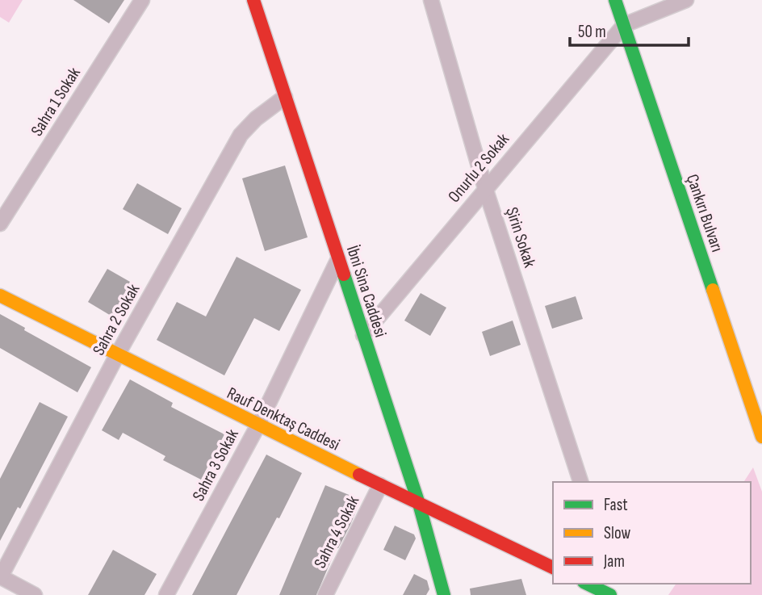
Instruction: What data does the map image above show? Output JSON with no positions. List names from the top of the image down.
{
  "streets": {
    "street": [
      "Sahra 1 Sokak",
      "Onurlu 2 Sokak",
      "Çankırı Bulvarı",
      "Şirin Sokak",
      "İbni Sina Caddesi",
      "Sahra 2 Sokak",
      "Rauf Denktaş Caddesi",
      "Sahra 3 Sokak",
      "Sahra 4 Sokak"
    ]
  },
  "crossings": [
    ["Onurlu 2 Sokak", "Çankırı Bulvarı"],
    ["Onurlu 2 Sokak", "Şirin Sokak"],
    ["Onurlu 2 Sokak", "İbni Sina Caddesi"],
    ["İbni Sina Caddesi", "Sahra 2 Sokak"],
    ["İbni Sina Caddesi", "Rauf Denktaş Caddesi"],
    ["İbni Sina Caddesi", "Sahra 3 Sokak"],
    ["Sahra 2 Sokak", "Rauf Denktaş Caddesi"],
    ["Rauf Denktaş Caddesi", "Sahra 3 Sokak"],
    ["Rauf Denktaş Caddesi", "Sahra 4 Sokak"]
  ],
  "legend": ["Fast", "Slow", "Jam"],
  "scale_bar": "50 m"
}
